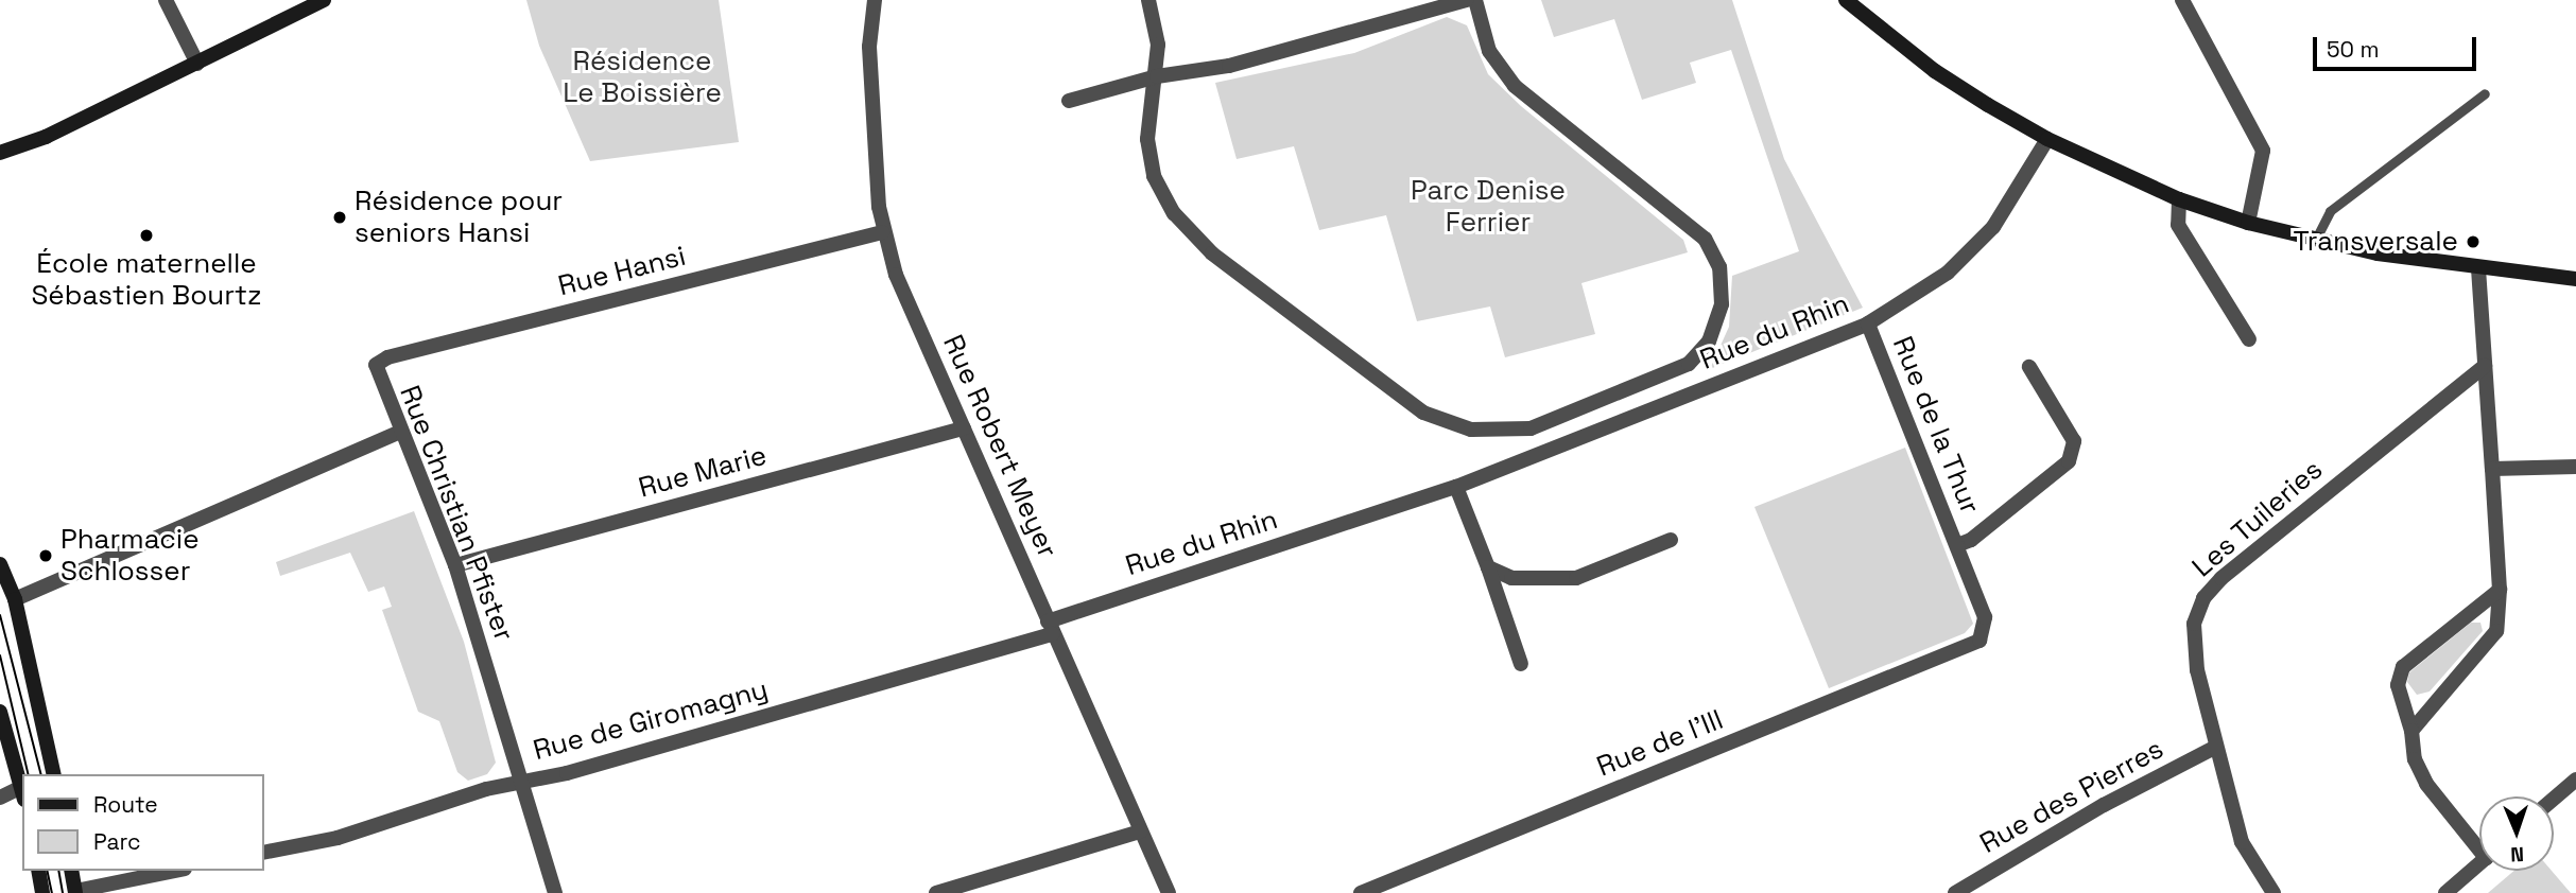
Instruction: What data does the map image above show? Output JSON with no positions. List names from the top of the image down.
{
  "streets": {
    "street": [
      "Rue Hansi",
      "Rue du Rhin",
      "Rue de la Thur",
      "Rue Robert Meyer",
      "Rue Marie",
      "Rue Christian Pfister",
      "Les Tuileries",
      "Rue de Giromagny",
      "Rue de l'Ill",
      "Rue des Pierres"
    ]
  },
  "crossings": [
    ["Rue Hansi", "Rue Robert Meyer"],
    ["Rue Hansi", "Rue Christian Pfister"],
    ["Rue du Rhin", "Rue de la Thur"],
    ["Rue du Rhin", "Rue Robert Meyer"],
    ["Rue du Rhin", "Rue de Giromagny"],
    ["Rue de la Thur", "Rue de l'Ill"],
    ["Rue Robert Meyer", "Rue Marie"],
    ["Rue Robert Meyer", "Rue de Giromagny"],
    ["Rue Marie", "Rue Christian Pfister"],
    ["Rue Christian Pfister", "Rue de Giromagny"],
    ["Les Tuileries", "Rue des Pierres"]
  ],
  "parks": ["Résidence Le Boissière", "Parc Denise Ferrier"],
  "places": [
    "Résidence pour seniors Hansi",
    "École maternelle Sébastien Bourtz",
    "Transversale",
    "Pharmacie Schlosser"
  ],
  "legend": ["Route", "Parc"],
  "scale_bar": "50 m",
  "north": "bottom"
}
